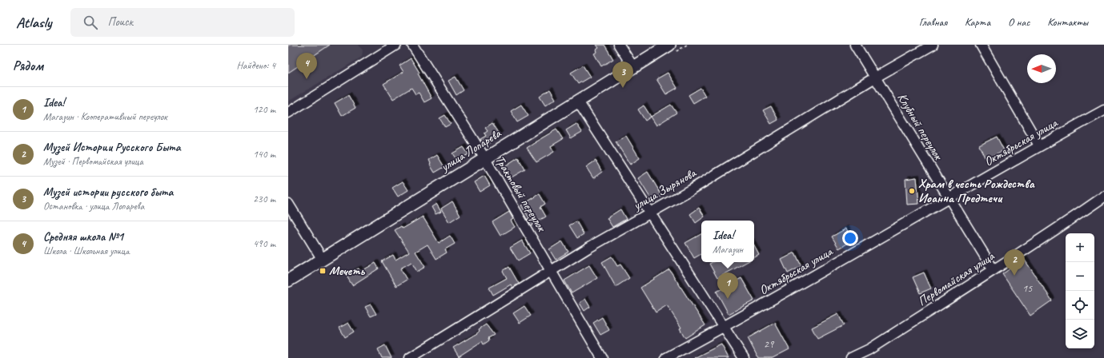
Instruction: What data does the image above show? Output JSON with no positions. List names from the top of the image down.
{
  "streets": {
    "main road": ["улица Лопарева"],
    "street": [
      "Клубный переулок",
      "Октябрьская улица",
      "улица Зырянова",
      "Трактовый переулок",
      "Первомайская улица"
    ]
  },
  "crossings": [
    ["Клубный переулок", "Октябрьская улица"],
    ["Клубный переулок", "улица Зырянова"],
    ["Клубный переулок", "Первомайская улица"],
    ["улица Лопарева", "Трактовый переулок"],
    ["улица Зырянова", "Трактовый переулок"]
  ],
  "places": {
    "other": ["Храм в честь Рождества Иоанна Предтечи"],
    "transit": ["Мечеть"]
  },
  "house_numbers": ["15", "29"],
  "north": "left",
  "page": {
    "header": "Atlasly",
    "search": "Поиск",
    "nav": [
      "Главная",
      "Карта",
      "О нас",
      "Контакты"
    ],
    "heading": ["Рядом", "Найдено: 4"],
    "pins": [
      "4",
      "3",
      "2",
      "1"
    ],
    "list": [
      {
        "mark": "1",
        "name": "Idea!",
        "note": "Магазин · Кооперативный переулок",
        "value": "120 m"
      },
      {
        "mark": "2",
        "name": "Музей Истории Русского Быта",
        "note": "Музей · Первомайская улица",
        "value": "140 m"
      },
      {
        "mark": "3",
        "name": "Музей истории русского быта",
        "note": "Остановка · улица Лопарева",
        "value": "230 m"
      },
      {
        "mark": "4",
        "name": "Средняя школа №1",
        "note": "Школа · Школьная улица",
        "value": "490 m"
      }
    ],
    "popup": ["Idea!", "Магазин"],
    "map_buttons": ["+", "−"]
  }
}
